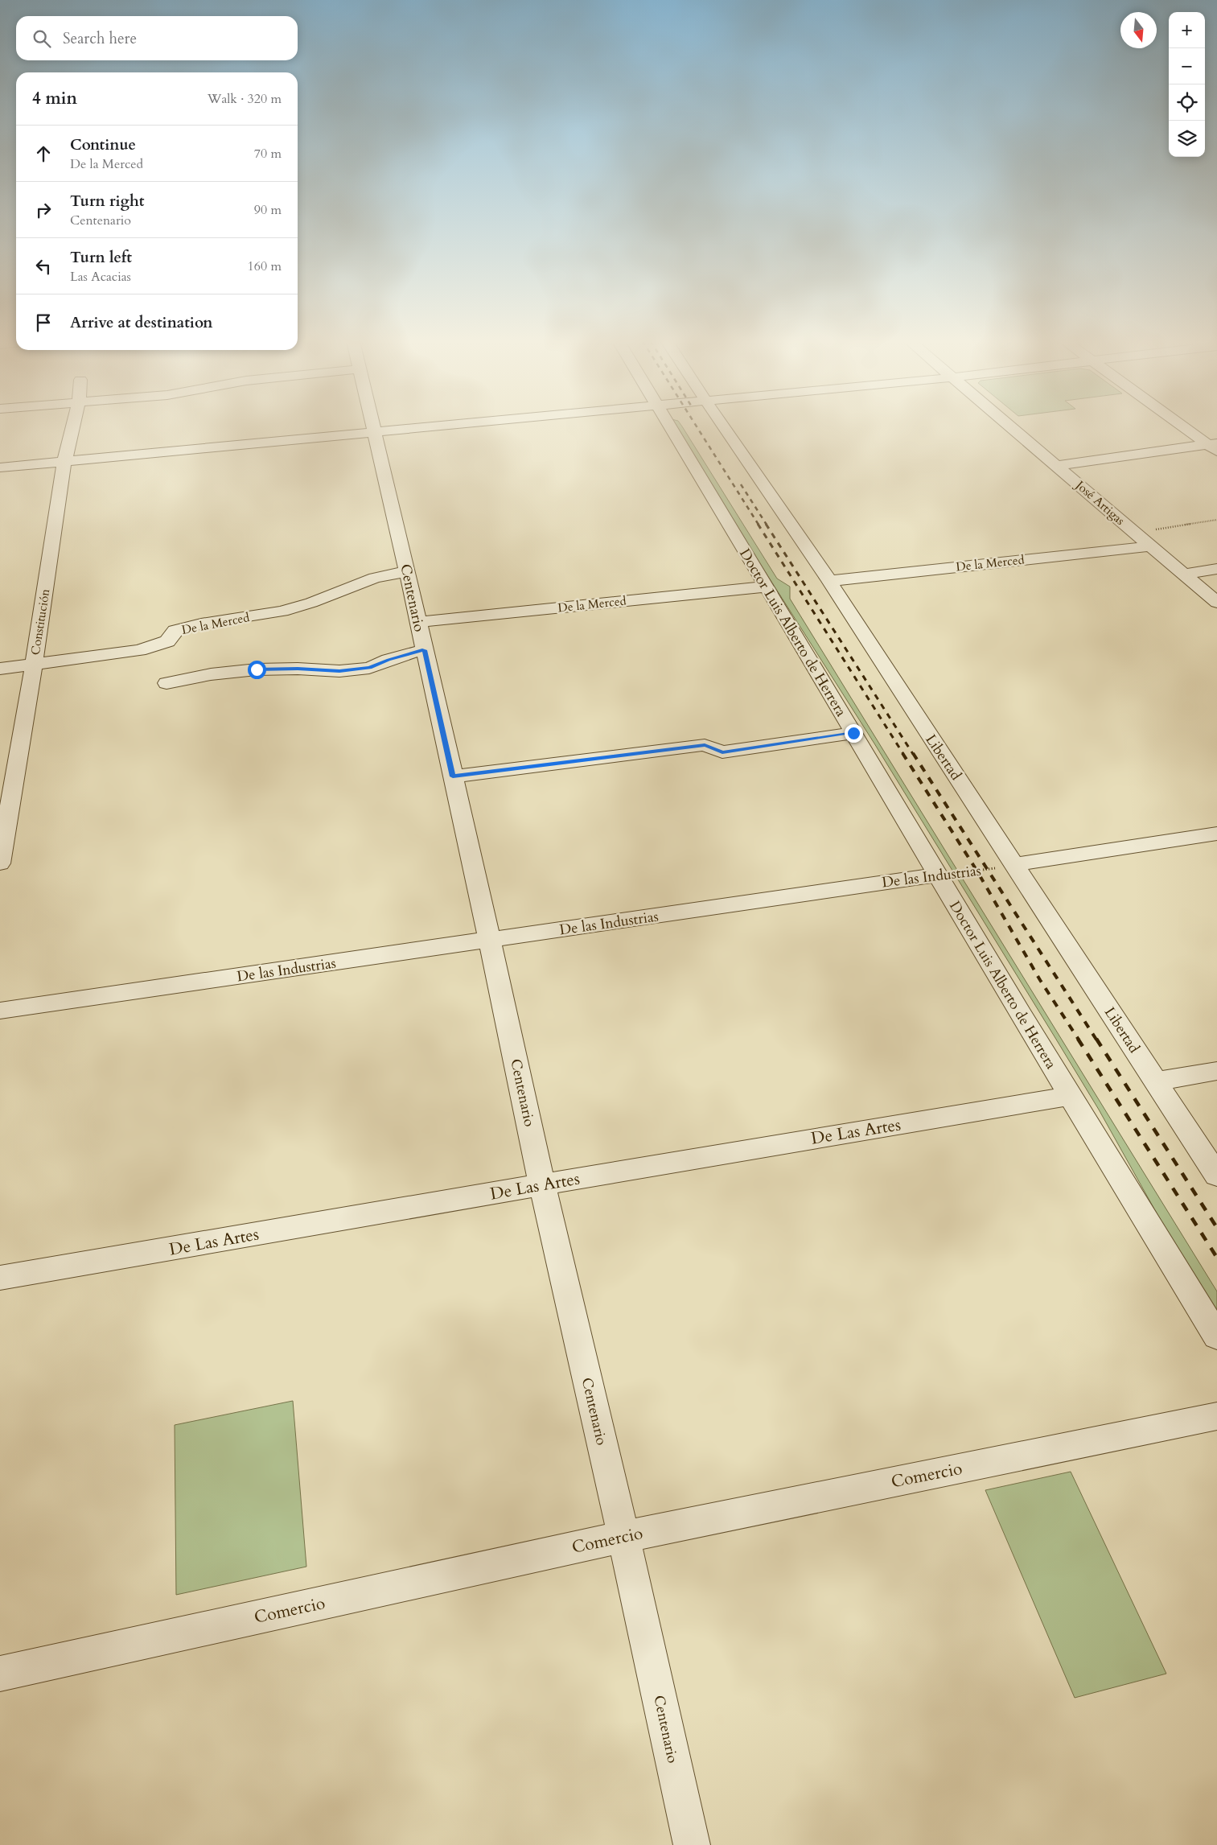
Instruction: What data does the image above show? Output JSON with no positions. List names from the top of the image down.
{
  "streets": {
    "street": [
      "José Artigas",
      "De la Merced",
      "Centenario",
      "Constitución",
      "Doctor Luis Alberto de Herrera",
      "Libertad",
      "De las Industrias",
      "De Las Artes",
      "Comercio"
    ]
  },
  "crossings": [
    ["José Artigas", "De la Merced"],
    ["De la Merced", "Centenario"],
    ["De la Merced", "Constitución"],
    ["De la Merced", "Doctor Luis Alberto de Herrera"],
    ["De la Merced", "Libertad"],
    ["Centenario", "De las Industrias"],
    ["Centenario", "De Las Artes"],
    ["Centenario", "Comercio"],
    ["Doctor Luis Alberto de Herrera", "De las Industrias"],
    ["Doctor Luis Alberto de Herrera", "De Las Artes"],
    ["Libertad", "De las Industrias"]
  ],
  "north": "bottom",
  "page": {
    "map_buttons": ["+", "−"],
    "search": "Search here",
    "heading": ["4 min", "Walk · 320 m"],
    "list": [
      ["Continue", "De la Merced", "70 m"],
      ["Turn right", "Centenario", "90 m"],
      ["Turn left", "Las Acacias", "160 m"],
      "Arrive at destination"
    ]
  }
}
